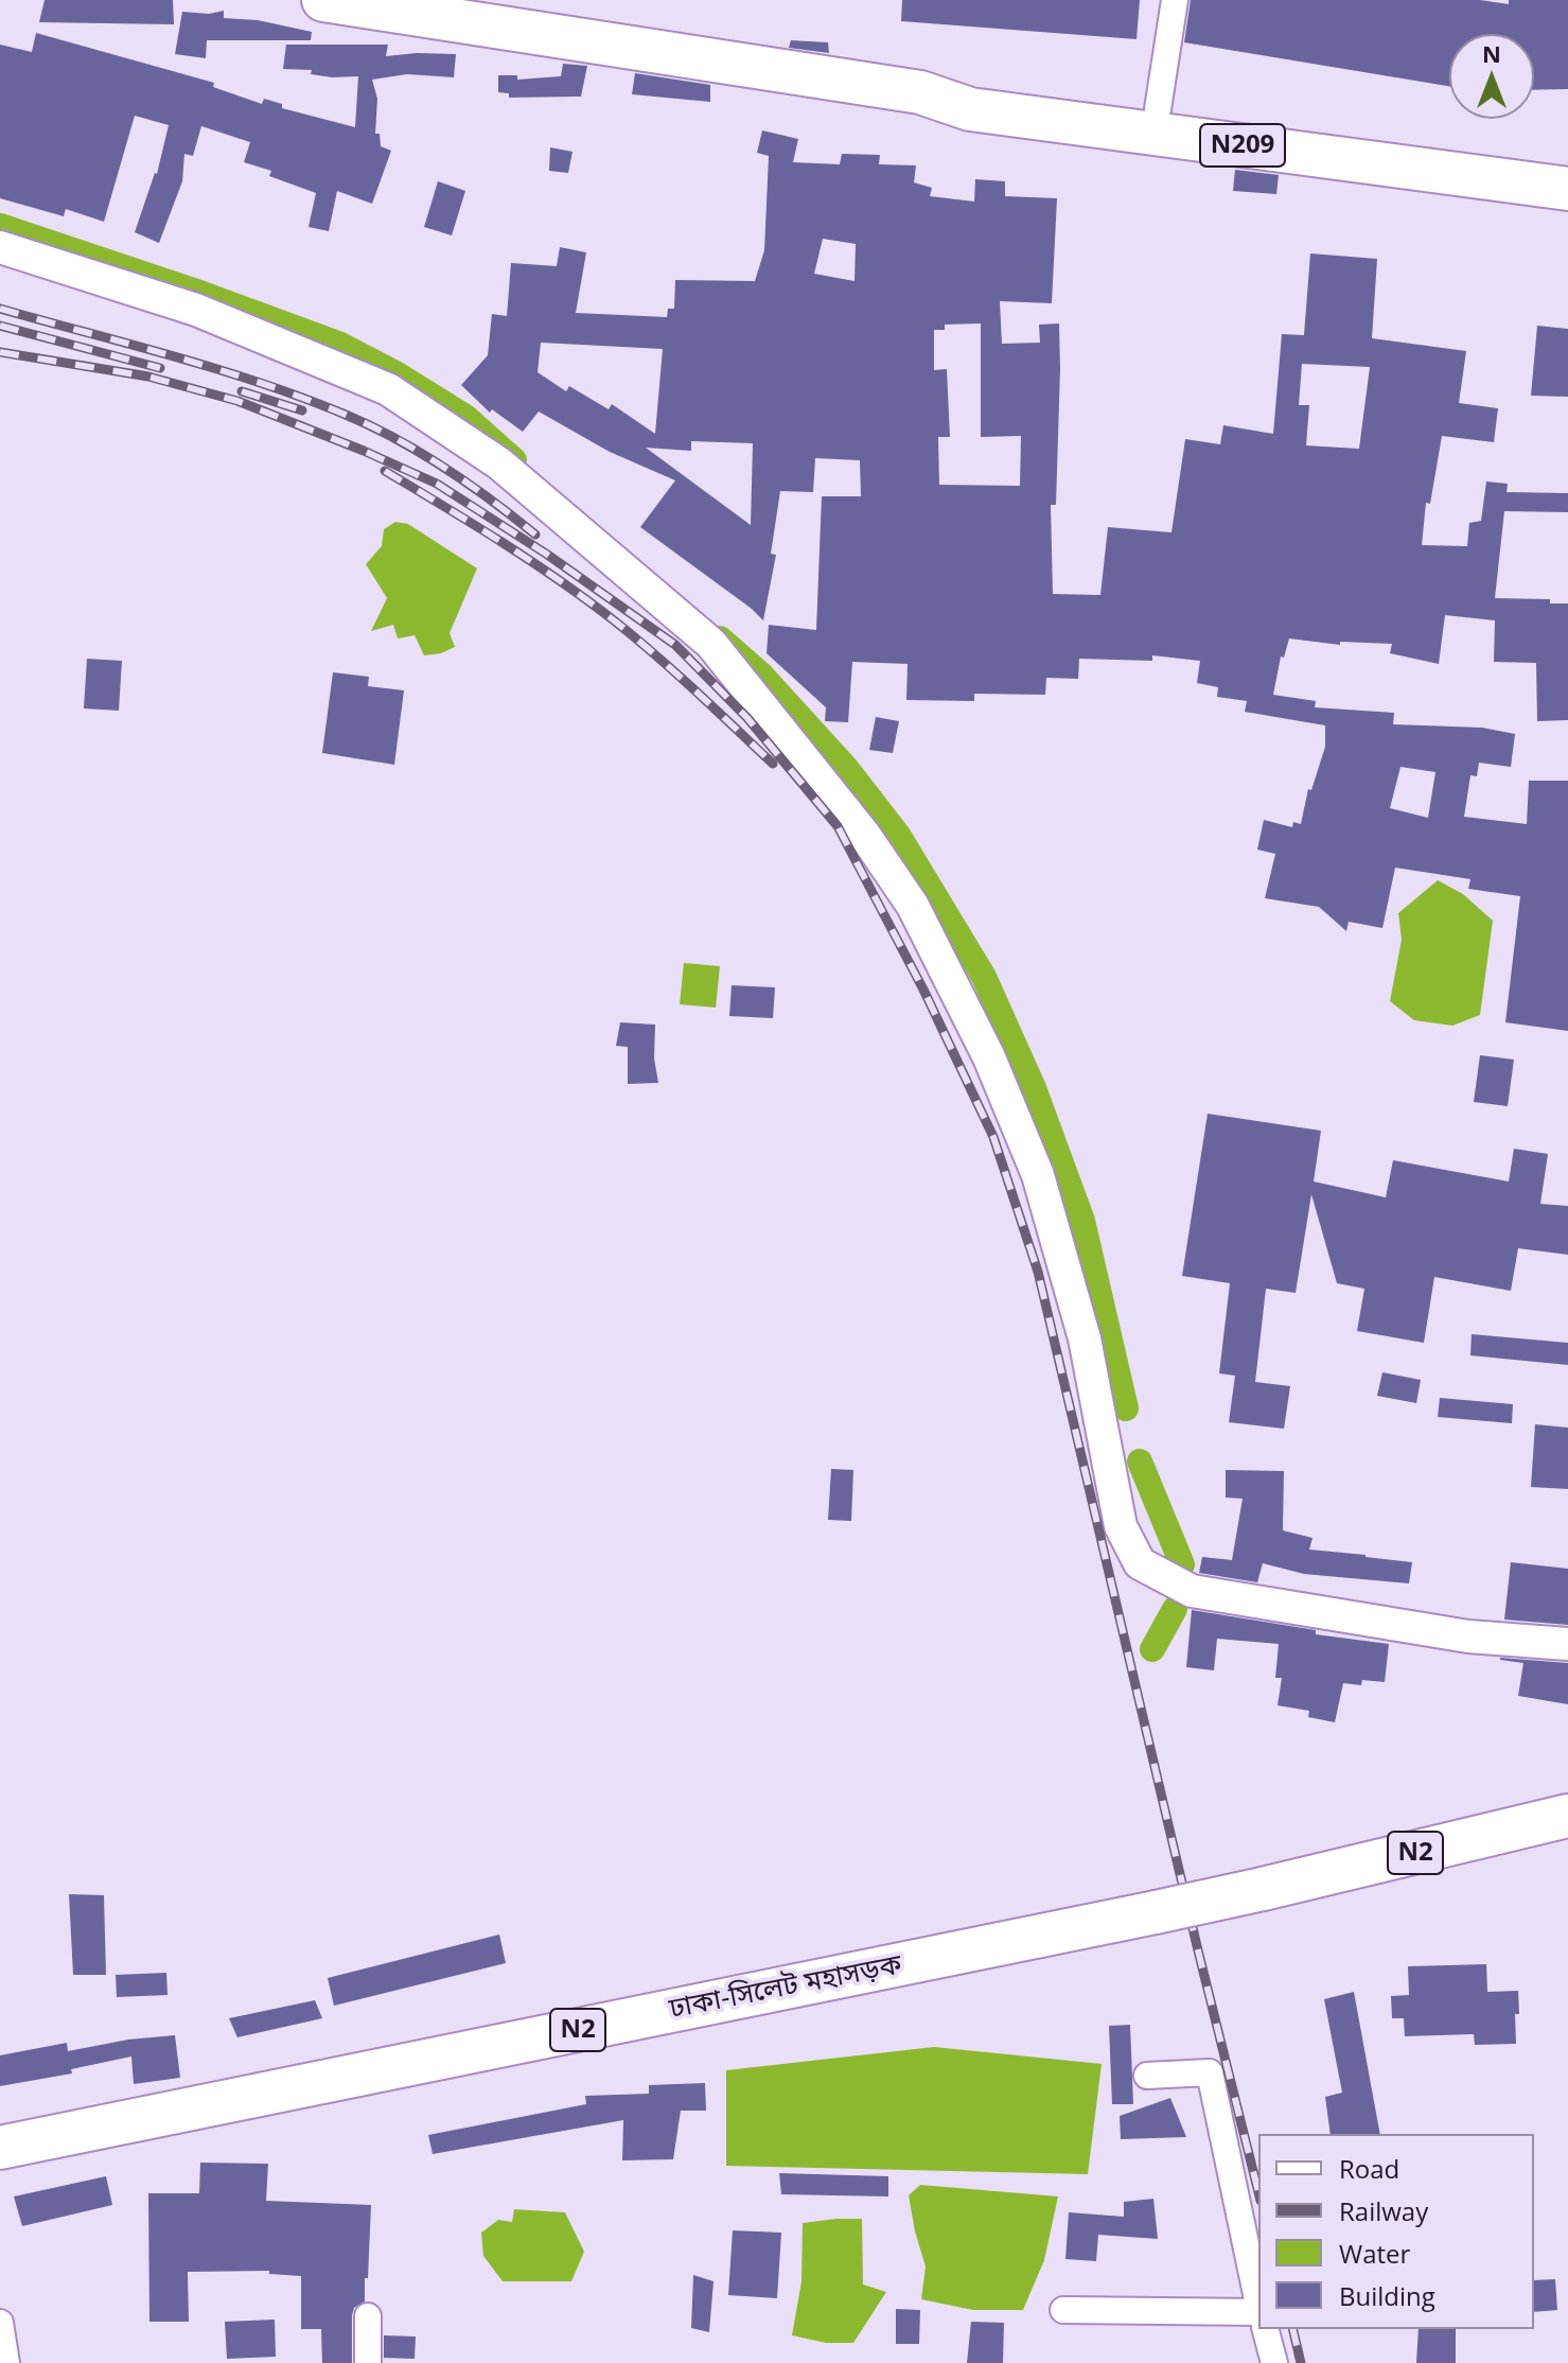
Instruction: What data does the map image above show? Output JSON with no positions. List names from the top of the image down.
{
  "streets": {
    "highway": ["N209", "N2", "ঢাকা-সিলেট মহাসড়ক"]
  },
  "legend": [
    "Road",
    "Railway",
    "Water",
    "Building"
  ],
  "north": "top"
}
